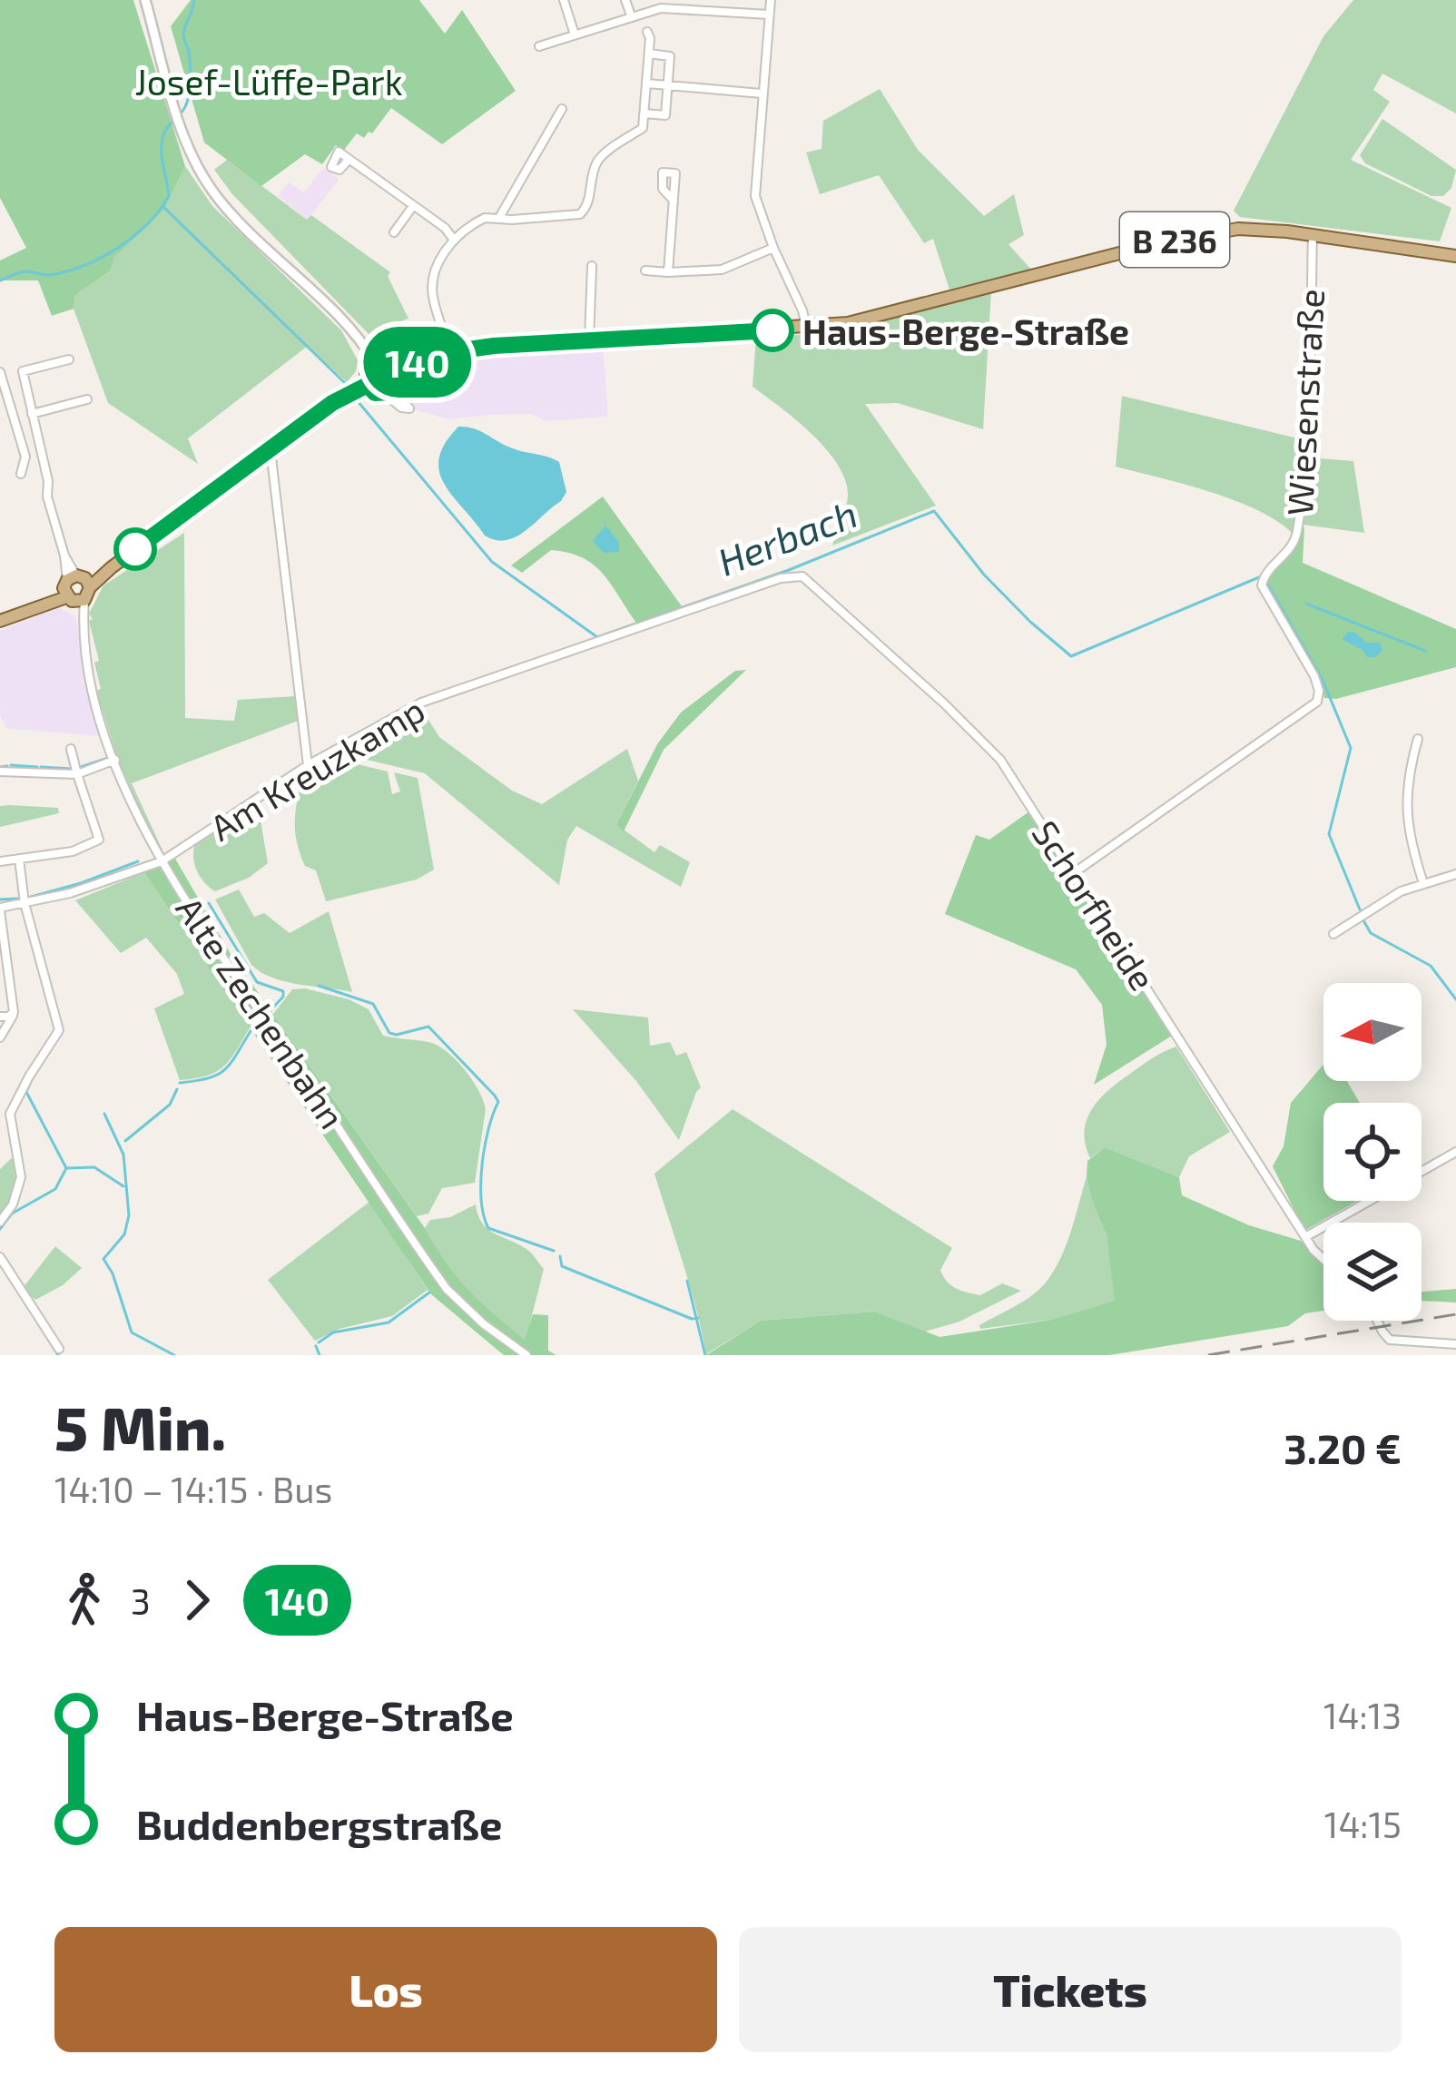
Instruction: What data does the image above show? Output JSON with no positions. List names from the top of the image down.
{
  "streets": {
    "main road": ["B 236"],
    "street": [
      "Wiesenstraße",
      "Am Kreuzkamp",
      "Schorfheide",
      "Alte Zechenbahn"
    ]
  },
  "crossings": [
    ["B 236", "Wiesenstraße"],
    ["Wiesenstraße", "Schorfheide"],
    ["Am Kreuzkamp", "Schorfheide"],
    ["Am Kreuzkamp", "Alte Zechenbahn"]
  ],
  "water": ["Herbach"],
  "parks": ["Josef-Lüffe-Park"],
  "places": ["Haus-Berge-Straße"],
  "lines": ["bus line 140"],
  "north": "left",
  "page": {
    "on_map": "140",
    "heading": ["5 Min.", "14:10 – 14:15 · Bus", "3.20 €"],
    "legs": ["3", "140"],
    "list": [
      {
        "name": "Haus-Berge-Straße",
        "value": "14:13"
      },
      {
        "name": "Buddenbergstraße",
        "value": "14:15"
      }
    ],
    "buttons": ["Los", "Tickets"]
  }
}
